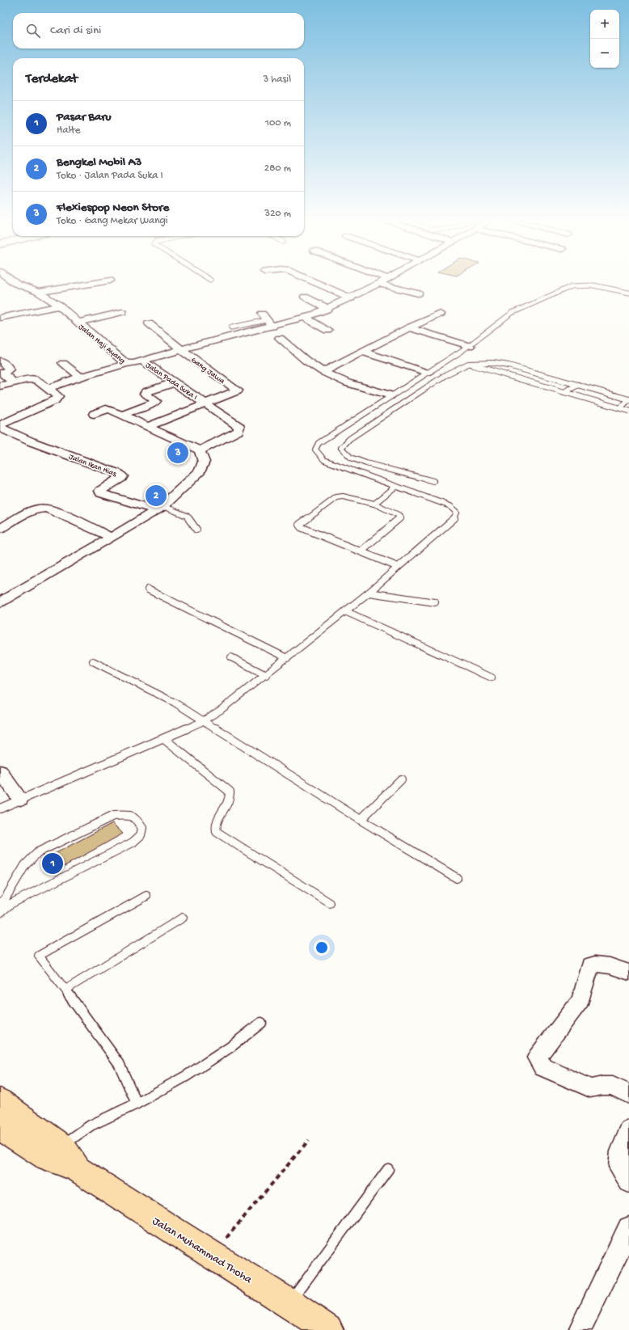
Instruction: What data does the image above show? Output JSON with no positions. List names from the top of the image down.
{
  "streets": {
    "main road": ["Jalan Muhammad Thoha"],
    "street": [
      "Jalan Haji Ayang",
      "Gang Jawa",
      "Jalan Pada Suka I",
      "Jalan Ikan Hias"
    ]
  },
  "crossings": [
    ["Jalan Haji Ayang", "Jalan Pada Suka I"],
    ["Gang Jawa", "Jalan Pada Suka I"]
  ],
  "page": {
    "map_buttons": ["+", "−"],
    "search": "Cari di sini",
    "heading": ["Terdekat", "3 hasil"],
    "list": [
      {
        "mark": "1",
        "name": "Pasar Baru",
        "note": "Halte",
        "value": "100 m"
      },
      {
        "mark": "2",
        "name": "Bengkel Mobil A3",
        "note": "Toko · Jalan Pada Suka I",
        "value": "280 m"
      },
      {
        "mark": "3",
        "name": "Flexiespop Neon Store",
        "note": "Toko · Gang Mekar Wangi",
        "value": "320 m"
      }
    ],
    "pins": ["3", "2", "1"]
  }
}
